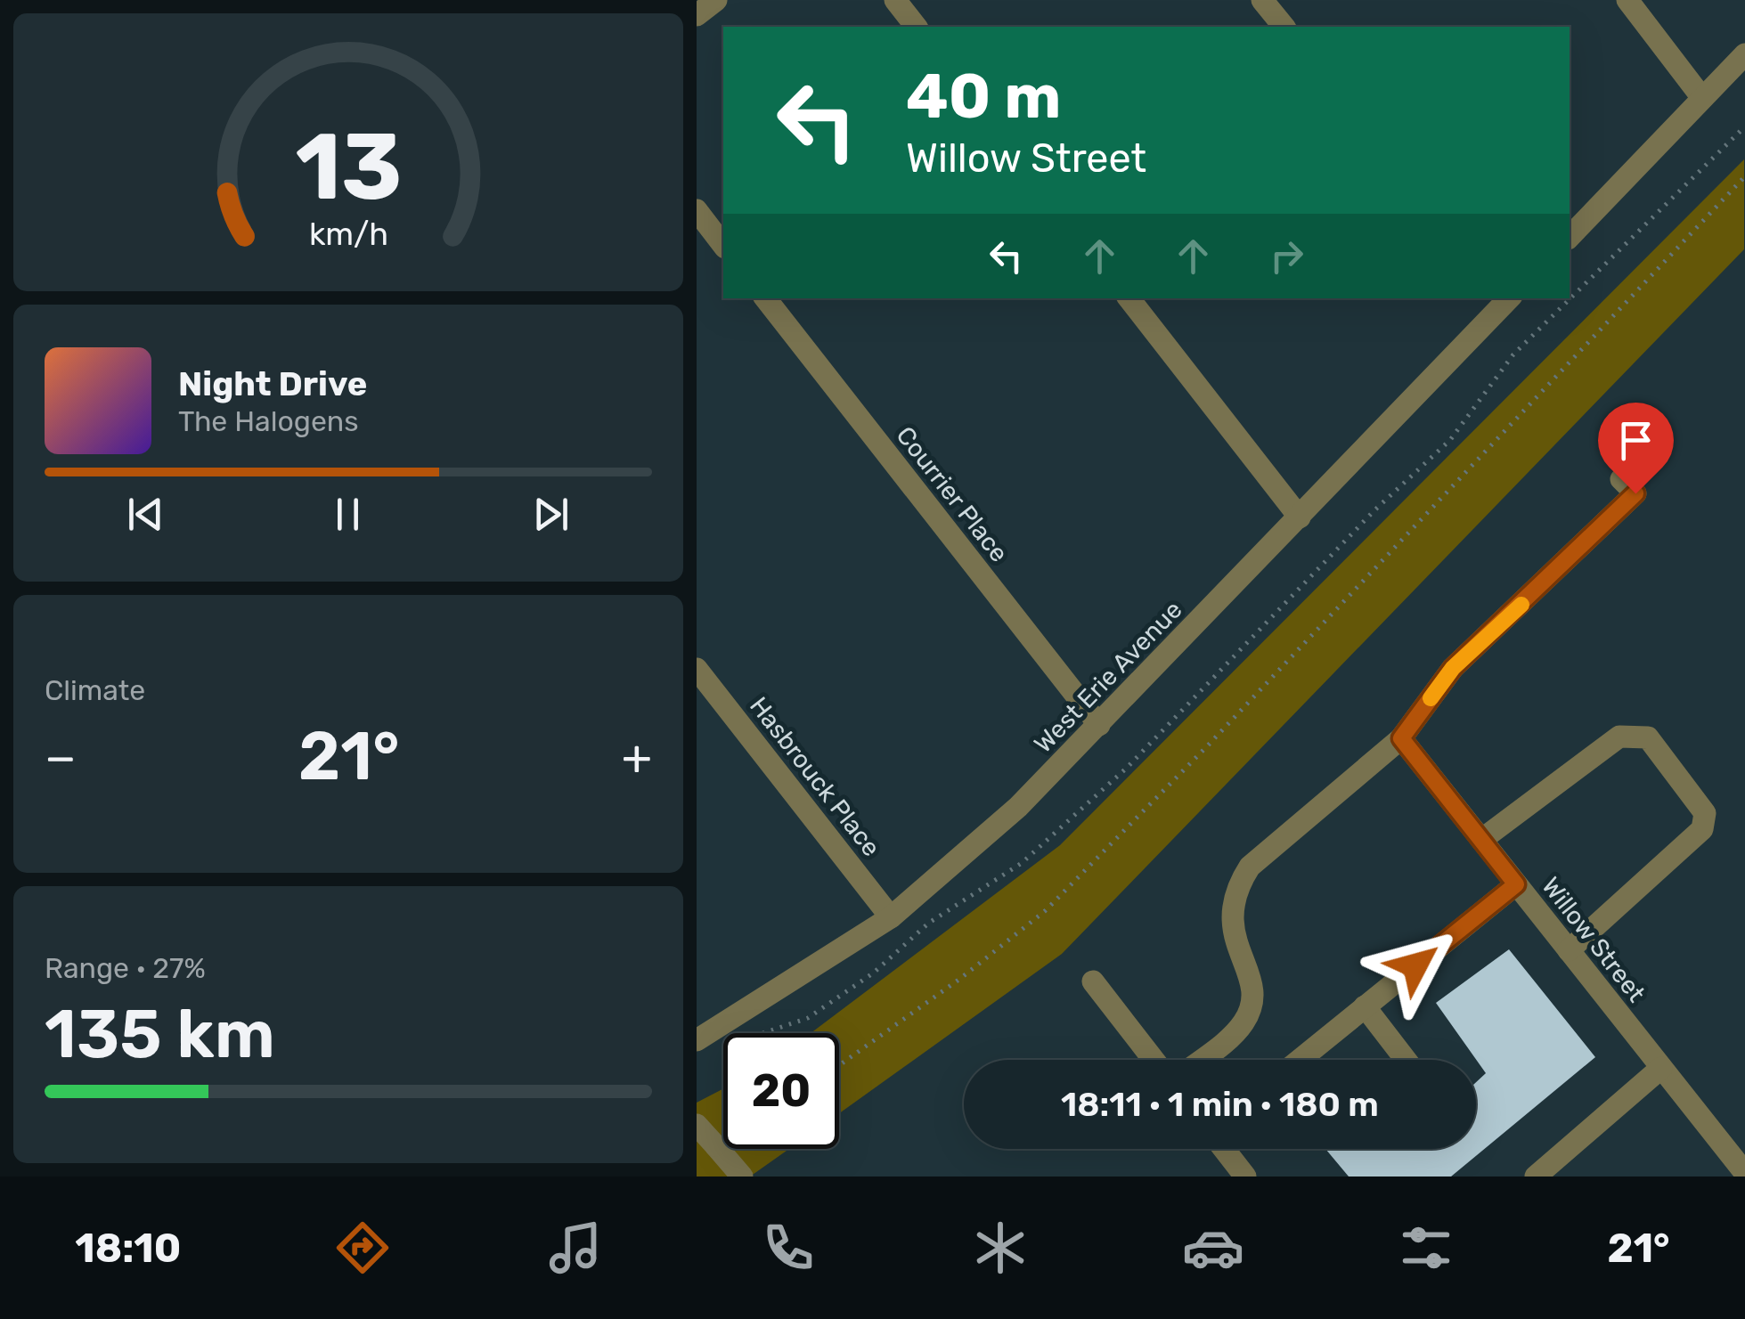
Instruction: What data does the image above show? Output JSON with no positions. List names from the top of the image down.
{
  "streets": {
    "street": [
      "Courrier Place",
      "West Erie Avenue",
      "Hasbrouck Place",
      "Willow Street"
    ]
  },
  "crossings": [
    ["Courrier Place", "West Erie Avenue"],
    ["West Erie Avenue", "Hasbrouck Place"]
  ],
  "page": {
    "turn": ["40 m", "Willow Street"],
    "song": ["Night Drive", "The Halogens"],
    "tile": [
      "Climate",
      ["Range · 27%", "135 km"]
    ],
    "heat": ["−", "21°", "+"],
    "limit": "20",
    "trip": "18:11 · 1 min · 180 m",
    "tabs": ["18:10", "21°"],
    "gauge": ["13", "km/h"]
  }
}
